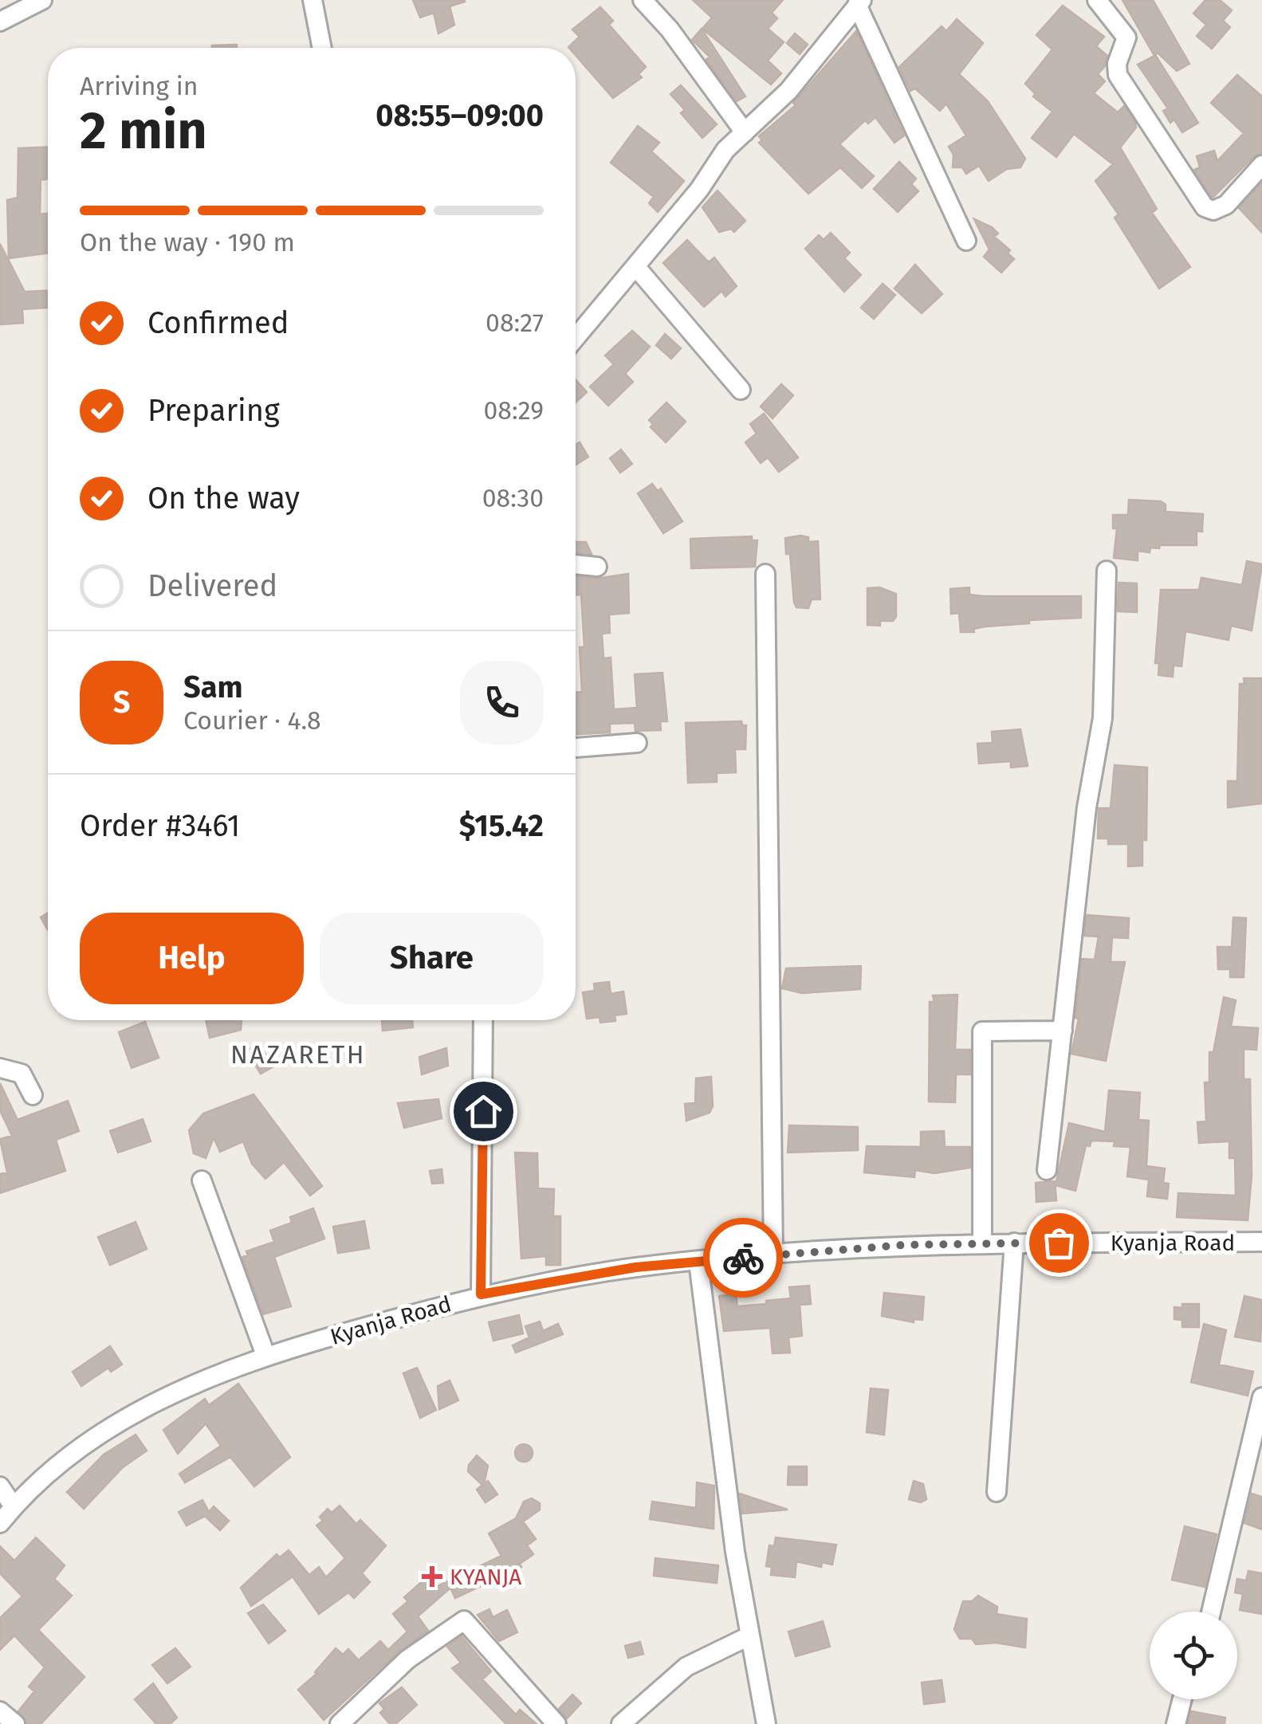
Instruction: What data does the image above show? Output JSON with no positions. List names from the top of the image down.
{
  "streets": {
    "street": ["Kyanja Road"]
  },
  "districts": ["NAZARETH"],
  "places": {
    "health": ["KYANJA"]
  },
  "page": {
    "heading": ["2 min", "Arriving in", "08:55–09:00"],
    "panel": [
      "Sam",
      "Courier · 4.8",
      "Order #3461",
      "$15.42"
    ],
    "bar": "On the way · 190 m",
    "list": [
      ["Confirmed", "08:27"],
      ["Preparing", "08:29"],
      ["On the way", "08:30"],
      "Delivered"
    ],
    "round": "S",
    "buttons": ["Help", "Share"]
  }
}
